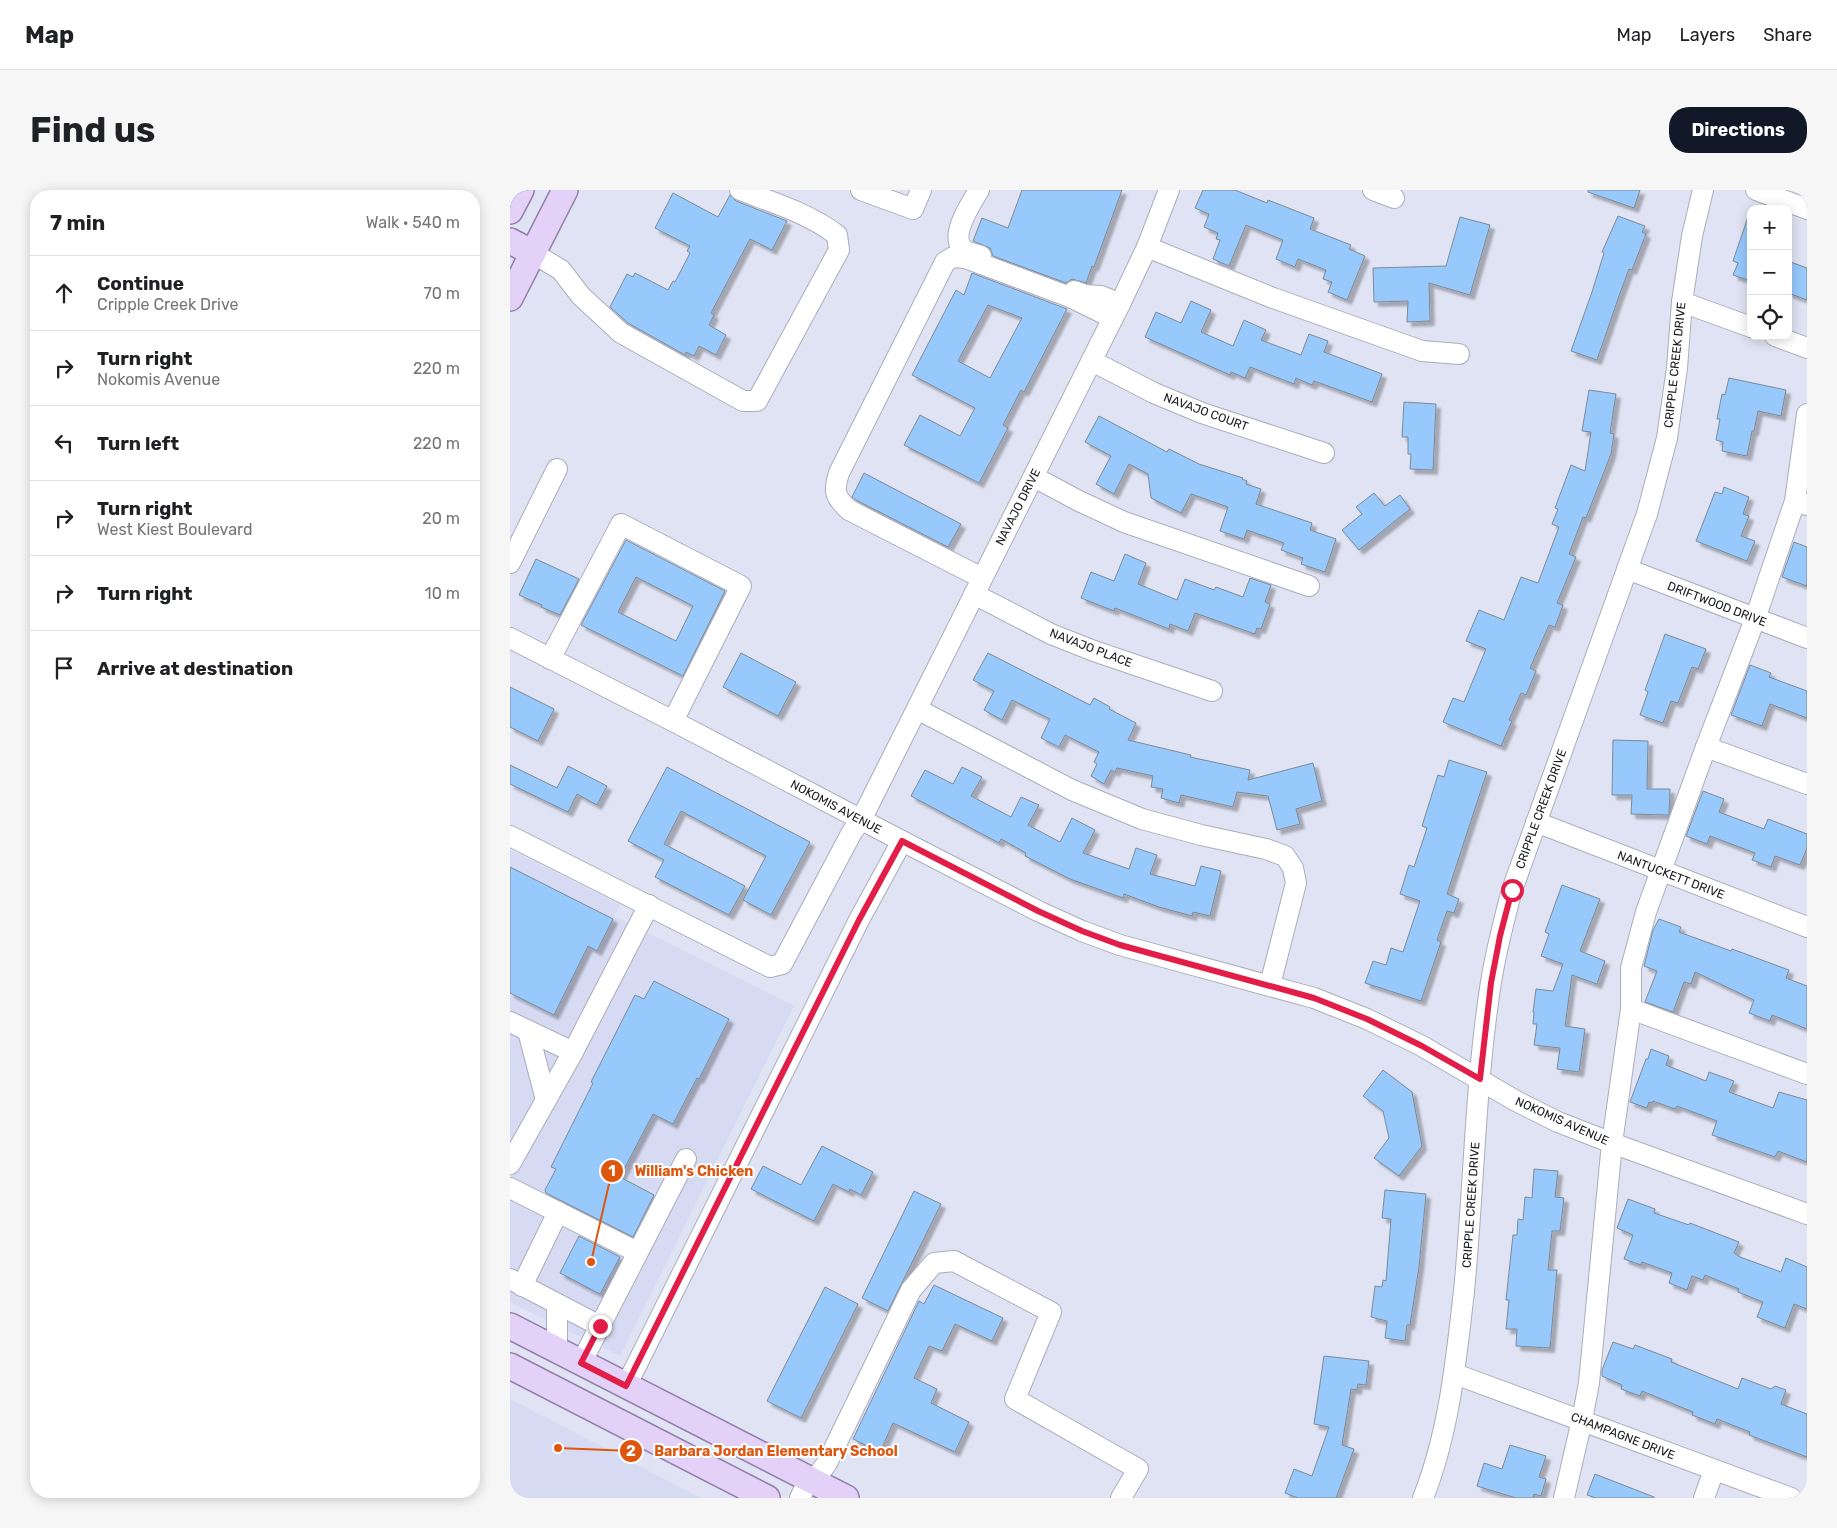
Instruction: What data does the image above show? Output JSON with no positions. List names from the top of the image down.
{
  "streets": {
    "street": [
      "CRIPPLE CREEK DRIVE",
      "NAVAJO COURT",
      "NAVAJO DRIVE",
      "DRIFTWOOD DRIVE",
      "NAVAJO PLACE",
      "NOKOMIS AVENUE",
      "NANTUCKETT DRIVE",
      "CHAMPAGNE DRIVE"
    ]
  },
  "crossings": [
    ["CRIPPLE CREEK DRIVE", "DRIFTWOOD DRIVE"],
    ["CRIPPLE CREEK DRIVE", "NOKOMIS AVENUE"],
    ["CRIPPLE CREEK DRIVE", "NANTUCKETT DRIVE"],
    ["CRIPPLE CREEK DRIVE", "CHAMPAGNE DRIVE"],
    ["NAVAJO COURT", "NAVAJO DRIVE"],
    ["NAVAJO DRIVE", "NAVAJO PLACE"],
    ["NAVAJO DRIVE", "NOKOMIS AVENUE"]
  ],
  "places": ["William's Chicken", "Barbara Jordan Elementary School"],
  "page": {
    "header": "Map",
    "nav": ["Map", "Layers", "Share"],
    "buttons": "Directions",
    "title": "Find us",
    "heading": ["7 min", "Walk · 540 m"],
    "map_buttons": ["+", "−"],
    "list": [
      ["Continue", "Cripple Creek Drive", "70 m"],
      ["Turn right", "Nokomis Avenue", "220 m"],
      ["Turn left", "220 m"],
      ["Turn right", "West Kiest Boulevard", "20 m"],
      ["Turn right", "10 m"],
      "Arrive at destination"
    ]
  }
}
